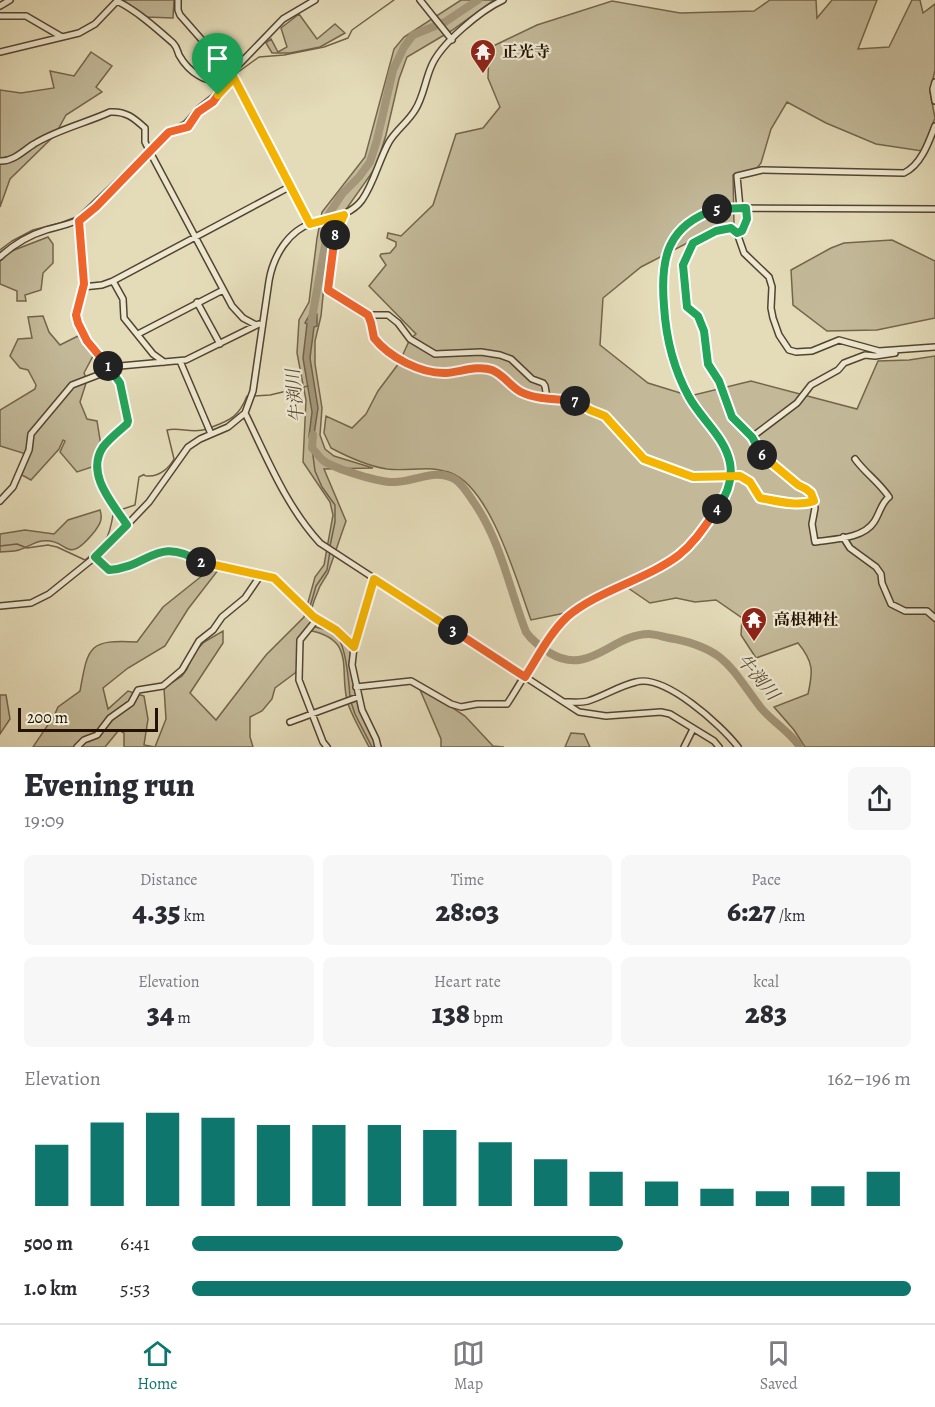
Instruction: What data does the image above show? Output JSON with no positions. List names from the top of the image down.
{
  "water": ["牛渕川"],
  "places": {
    "temple": ["正光寺", "高根神社"]
  },
  "scale_bar": "200 m",
  "page": {
    "pins": [
      "5",
      "8",
      "1",
      "7",
      "6",
      "4",
      "2",
      "3"
    ],
    "scale": "200 m",
    "heading": ["Evening run", "19:09"],
    "stats": [
      ["Distance", "4.35 km"],
      ["Time", "28:03"],
      ["Pace", "6:27 /km"],
      ["Elevation", "34 m"],
      ["Heart rate", "138 bpm"],
      ["kcal", "283"]
    ],
    "chart": ["Elevation", "162–196 m"],
    "list": [
      {
        "name": "500 m",
        "note": "6:41"
      },
      {
        "name": "1.0 km",
        "note": "5:53"
      }
    ],
    "tabs": ["Home", "Map", "Saved"]
  }
}
